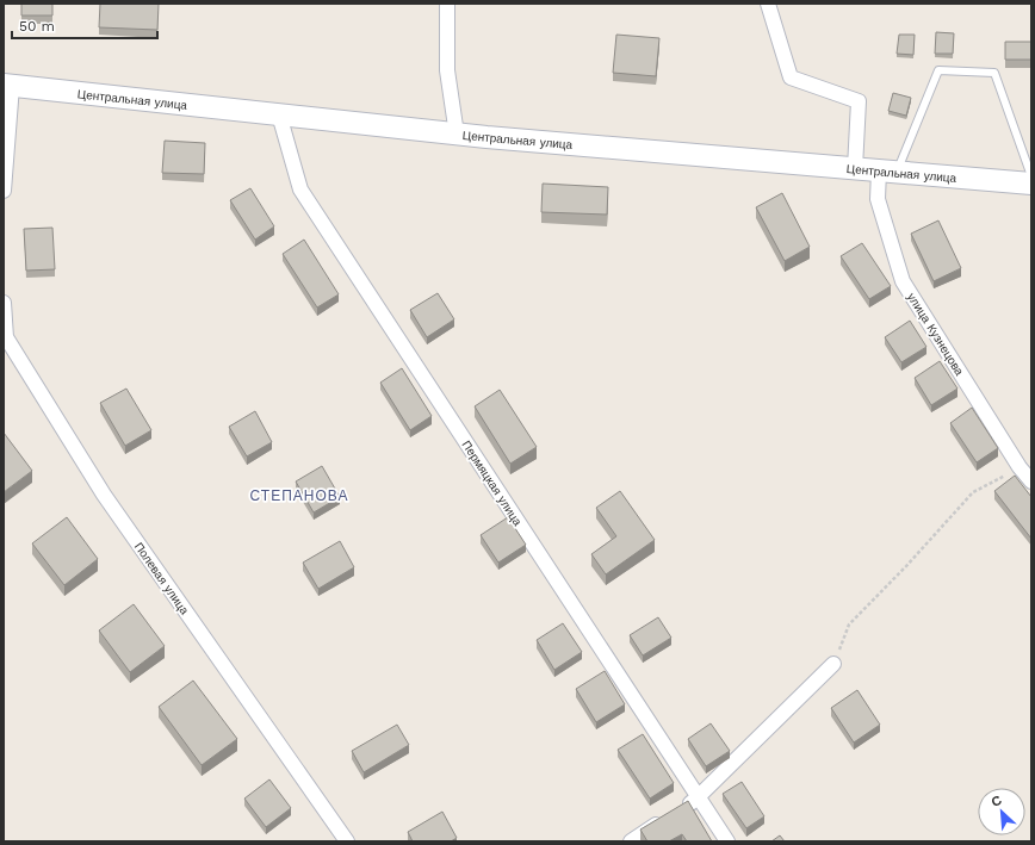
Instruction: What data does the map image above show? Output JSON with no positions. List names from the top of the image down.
{
  "streets": {
    "main road": ["Центральная улица"],
    "street": ["улица Кузнецова", "Пермяцкая улица", "Полевая улица"]
  },
  "crossings": [
    ["Центральная улица", "улица Кузнецова"],
    ["Центральная улица", "Пермяцкая улица"]
  ],
  "districts": ["СТЕПАНОВА"],
  "scale_bar": "50 m",
  "north": "top left"
}
